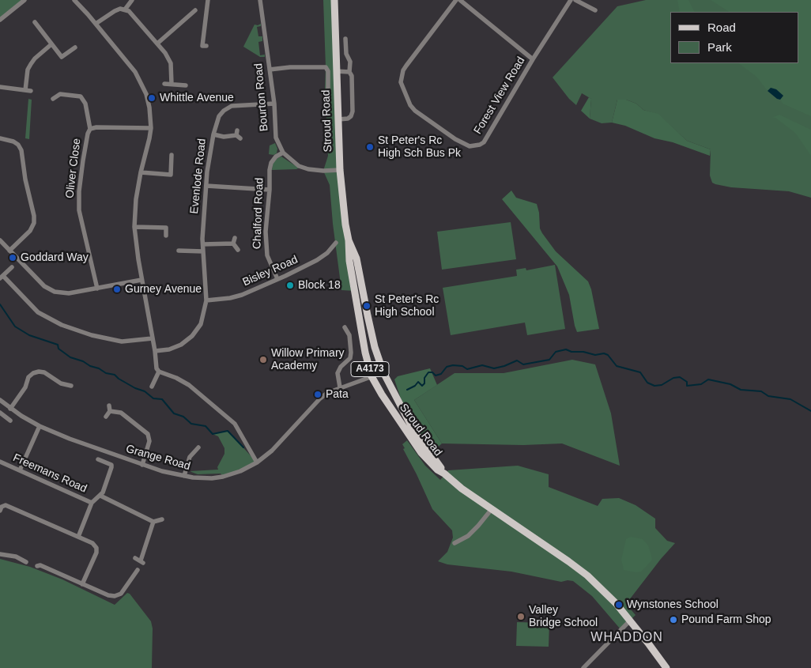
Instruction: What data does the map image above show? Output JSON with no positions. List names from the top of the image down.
{
  "streets": {
    "main road": ["Stroud Road", "A4173"],
    "street": [
      "Forest View Road",
      "Bourton Road",
      "Oliver Close",
      "Evenlode Road",
      "Chalford Road",
      "Bisley Road",
      "Grange Road",
      "Freemans Road"
    ]
  },
  "crossings": [
    ["Bourton Road", "Stroud Road"],
    ["Bourton Road", "Evenlode Road"],
    ["Bourton Road", "Chalford Road"],
    ["Stroud Road", "A4173"],
    ["Stroud Road", "Grange Road"],
    ["Evenlode Road", "Bisley Road"],
    ["Chalford Road", "Bisley Road"]
  ],
  "districts": ["WHADDON"],
  "places": [
    "Whittle Avenue",
    "St Peter's Rc High Sch Bus Pk",
    "Goddard Way",
    "Block 18",
    "Gurney Avenue",
    "St Peter's Rc High School",
    "Willow Primary Academy",
    "Pata",
    "Wynstones School",
    "Valley Bridge School",
    "Pound Farm Shop"
  ],
  "legend": ["Road", "Park"]
}
